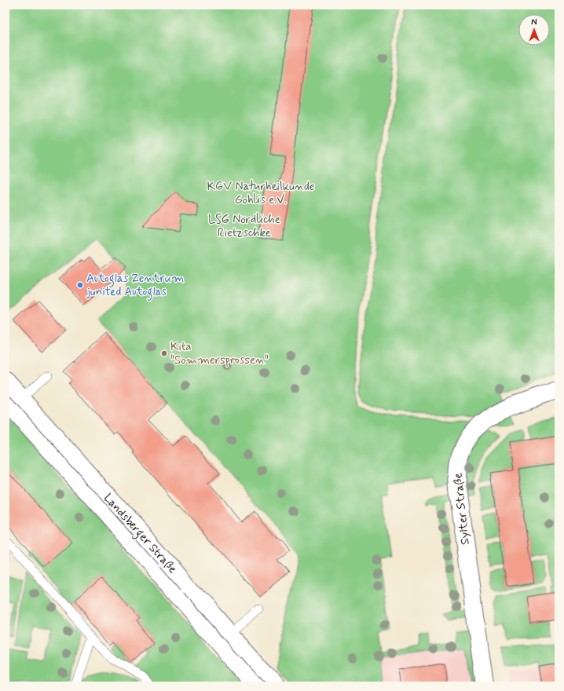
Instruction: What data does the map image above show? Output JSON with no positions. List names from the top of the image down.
{
  "streets": {
    "street": ["Sylter Straße", "Landsberger Straße"]
  },
  "parks": ["KGV Naturheilkunde Gohlis e.V.", "LSG Nördliche Rietzschke"],
  "places": ["Autoglas Zentrum junited Autoglas", "Kita \"Sommersprossen\""],
  "north": "top"
}
